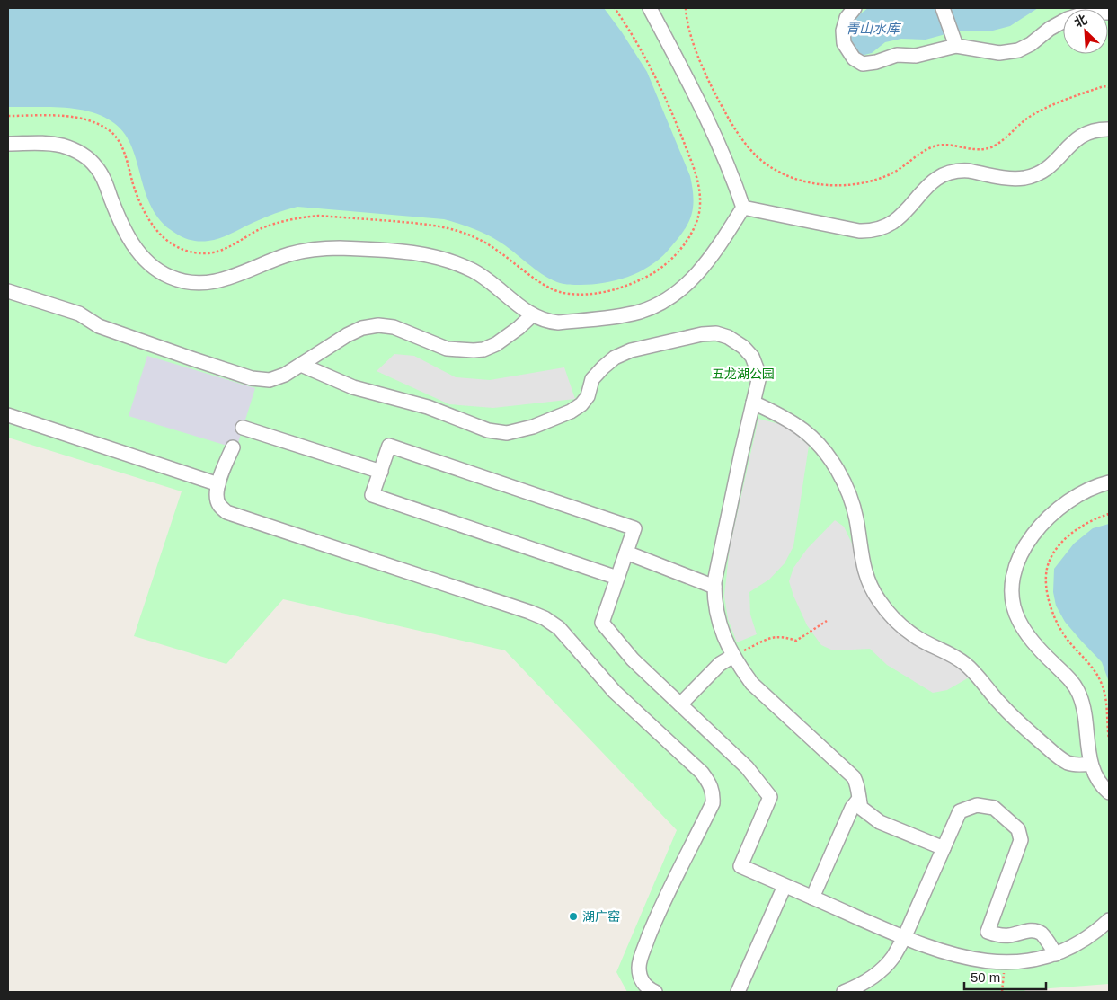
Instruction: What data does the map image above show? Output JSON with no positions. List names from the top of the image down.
{
  "water": ["青山水库"],
  "parks": ["五龙湖公园"],
  "places": ["湖广窑"],
  "scale_bar": "50 m",
  "north": "top left"
}
